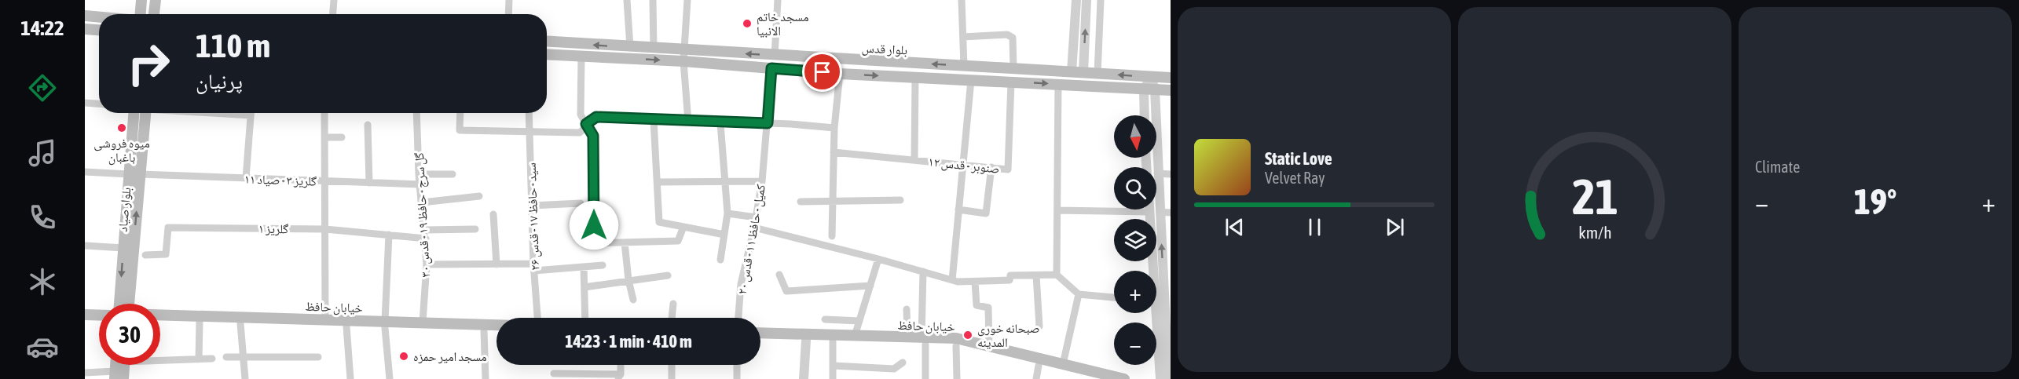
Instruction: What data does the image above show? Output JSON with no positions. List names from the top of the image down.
{
  "streets": {
    "main road": ["بلوار قدس", "بلوار صیاد", "خیابان حافظ"],
    "street": [
      "صنوبر - قدس ۱۲",
      "گلریز ۳ - صیاد ۱۱",
      "گل سرج - حافظ ۱۹ - قدس ۳۰",
      "سید - حافظ ۱۷ - قدس ۲۶",
      "گلریز ۱",
      "کمیل - حافظ ۱۱ - قدس ۲۰"
    ]
  },
  "crossings": [
    ["بلوار قدس", "صنوبر - قدس ۱۲"],
    ["بلوار قدس", "کمیل - حافظ ۱۱ - قدس ۲۰"],
    ["گلریز ۳ - صیاد ۱۱", "بلوار صیاد"],
    ["گلریز ۳ - صیاد ۱۱", "گل سرج - حافظ ۱۹ - قدس ۳۰"],
    ["گل سرج - حافظ ۱۹ - قدس ۳۰", "گلریز ۱"],
    ["گل سرج - حافظ ۱۹ - قدس ۳۰", "خیابان حافظ"]
  ],
  "places": [
    "مسجد خاتم الانبیا",
    "میوه فروشی باغبان",
    "صبحانه خوری المدینه",
    "مسجد امیر حمزه"
  ],
  "north": "bottom",
  "page": {
    "tabs": "14:22",
    "tile": "Climate",
    "turn": ["110 m", "پرنیان"],
    "map_buttons": ["+", "−"],
    "song": ["Static Love", "Velvet Ray"],
    "heat": ["−", "19°", "+"],
    "limit": "30",
    "trip": "14:23 · 1 min · 410 m",
    "gauge": ["21", "km/h"]
  }
}
